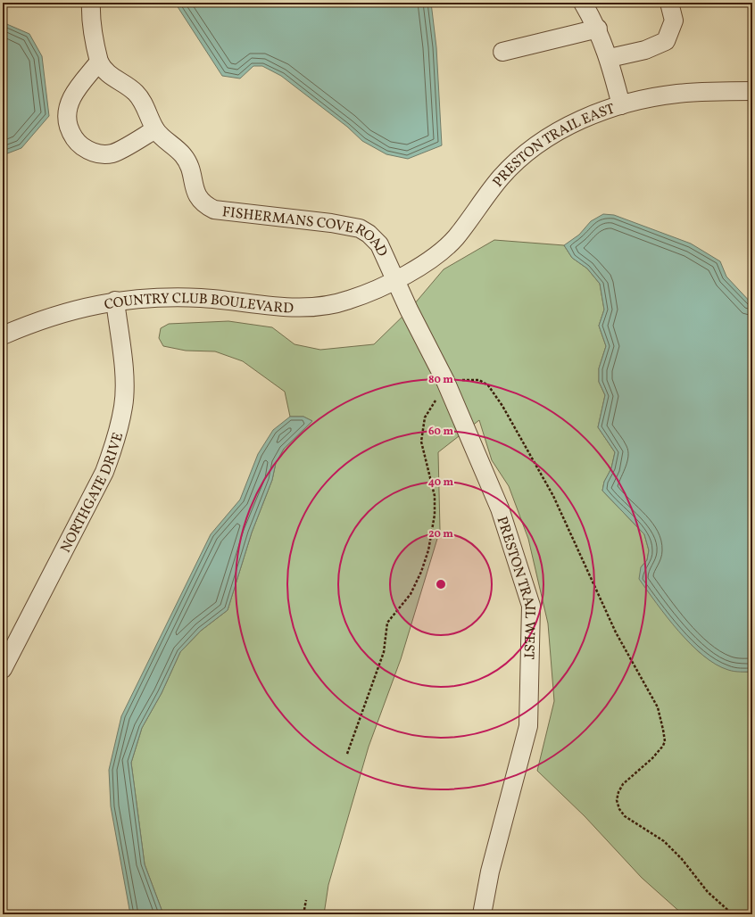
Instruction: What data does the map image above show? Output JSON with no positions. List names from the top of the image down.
{
  "streets": {
    "street": [
      "PRESTON TRAIL EAST",
      "FISHERMANS COVE ROAD",
      "COUNTRY CLUB BOULEVARD",
      "NORTHGATE DRIVE",
      "PRESTON TRAIL WEST"
    ]
  },
  "crossings": [
    ["PRESTON TRAIL EAST", "FISHERMANS COVE ROAD"],
    ["PRESTON TRAIL EAST", "COUNTRY CLUB BOULEVARD"],
    ["PRESTON TRAIL EAST", "PRESTON TRAIL WEST"],
    ["FISHERMANS COVE ROAD", "COUNTRY CLUB BOULEVARD"],
    ["FISHERMANS COVE ROAD", "PRESTON TRAIL WEST"],
    ["COUNTRY CLUB BOULEVARD", "NORTHGATE DRIVE"],
    ["COUNTRY CLUB BOULEVARD", "PRESTON TRAIL WEST"]
  ],
  "rings": [
    "80 m",
    "60 m",
    "40 m",
    "20 m"
  ]
}
